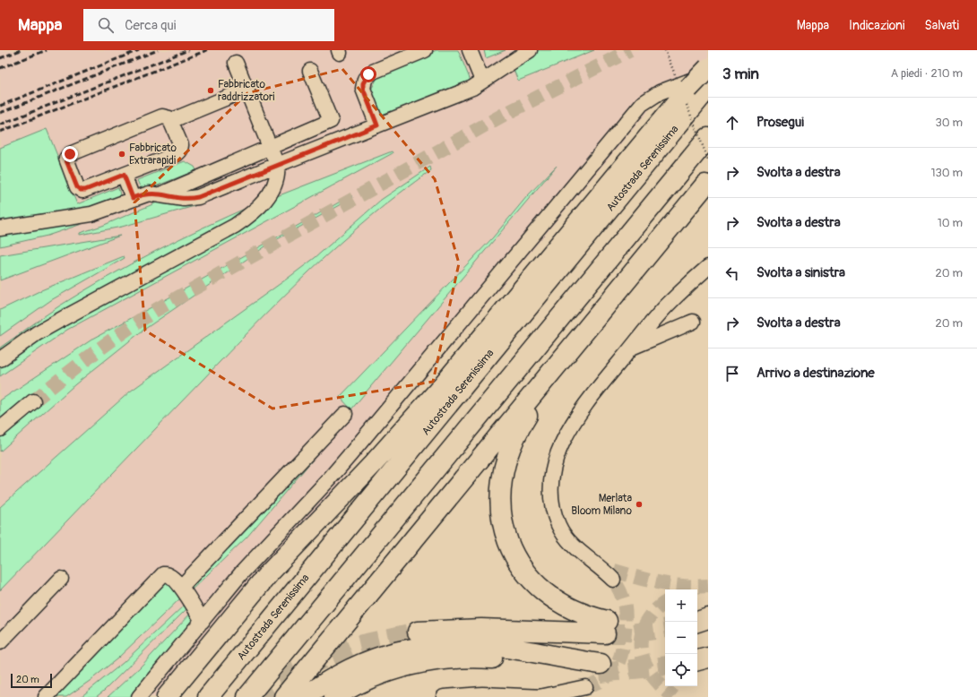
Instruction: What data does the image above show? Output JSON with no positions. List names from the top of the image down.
{
  "streets": {
    "highway": ["Autostrada Serenissima"]
  },
  "places": ["Fabbricato raddrizzatori", "Fabbricato Extrarapidi", "Merlata Bloom Milano"],
  "scale_bar": "20 m",
  "page": {
    "header": "Mappa",
    "search": "Cerca qui",
    "nav": ["Mappa", "Indicazioni", "Salvati"],
    "heading": ["3 min", "A piedi · 210 m"],
    "list": [
      ["Prosegui", "30 m"],
      ["Svolta a destra", "130 m"],
      ["Svolta a destra", "10 m"],
      ["Svolta a sinistra", "20 m"],
      ["Svolta a destra", "20 m"],
      "Arrivo a destinazione"
    ],
    "map_buttons": ["+", "−"],
    "scale": "20 m"
  }
}
